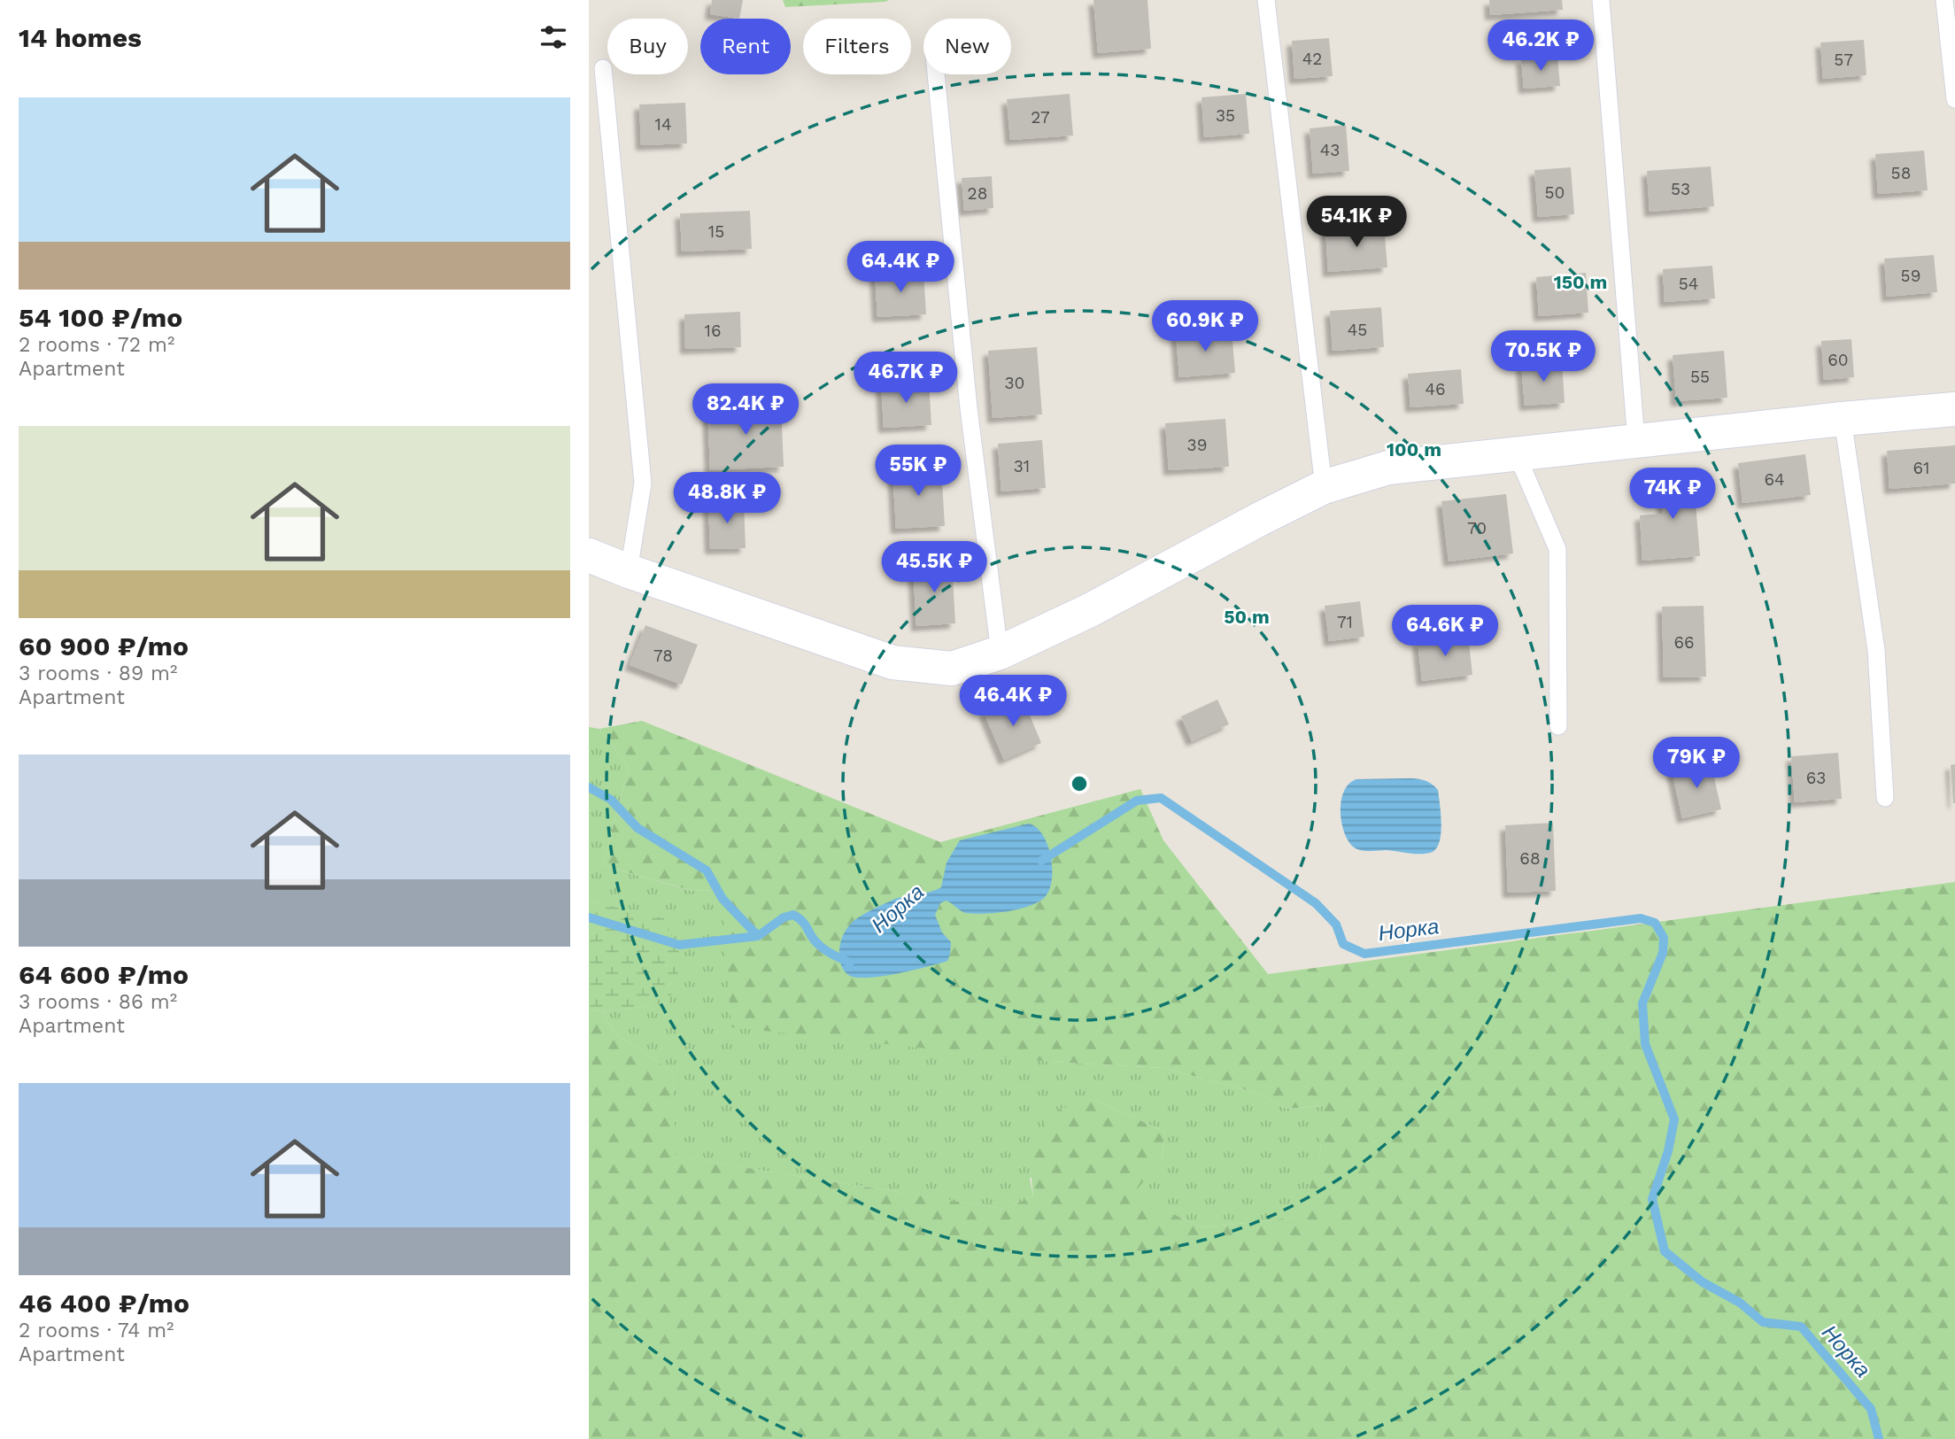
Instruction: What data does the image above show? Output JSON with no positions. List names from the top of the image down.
{
  "water": ["Норка"],
  "house_numbers": [
    "42",
    "57",
    "35",
    "27",
    "14",
    "43",
    "58",
    "53",
    "50",
    "28",
    "15",
    "59",
    "54",
    "45",
    "16",
    "60",
    "55",
    "30",
    "46",
    "39",
    "31",
    "61",
    "64",
    "70",
    "71",
    "66",
    "78",
    "63",
    "68"
  ],
  "page": {
    "heading": "14 homes",
    "chip": [
      "Buy",
      "Rent",
      "Filters",
      "New"
    ],
    "price": [
      "46.2K ₽",
      "54.1K ₽",
      "64.4K ₽",
      "60.9K ₽",
      "70.5K ₽",
      "46.7K ₽",
      "82.4K ₽",
      "55K ₽",
      "74K ₽",
      "48.8K ₽",
      "45.5K ₽",
      "64.6K ₽",
      "46.4K ₽",
      "79K ₽"
    ],
    "list": [
      {
        "name": "54 100 ₽/mo",
        "note": "2 rooms · 72 m² · Apartment"
      },
      {
        "name": "60 900 ₽/mo",
        "note": "3 rooms · 89 m² · Apartment"
      },
      {
        "name": "64 600 ₽/mo",
        "note": "3 rooms · 86 m² · Apartment"
      },
      {
        "name": "46 400 ₽/mo",
        "note": "2 rooms · 74 m² · Apartment"
      }
    ]
  },
  "rings": ["150 m", "100 m", "50 m"]
}
